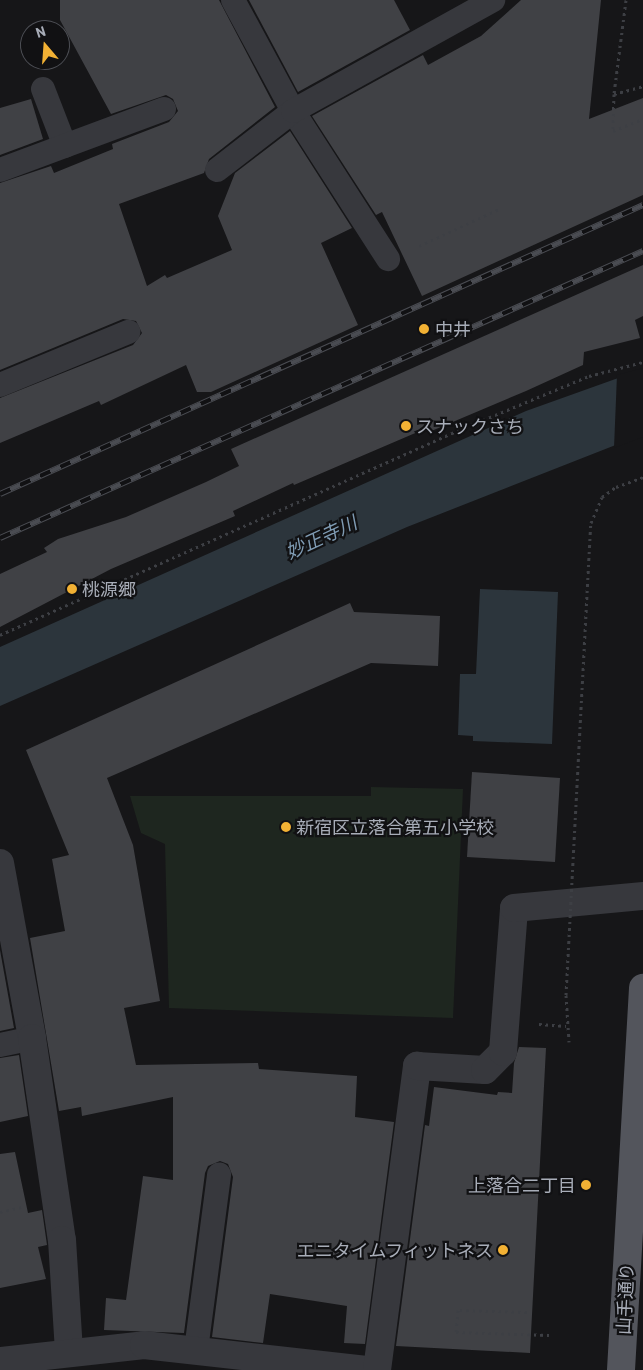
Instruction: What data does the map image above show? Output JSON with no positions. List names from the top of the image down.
{
  "streets": {
    "main road": ["山手通り"]
  },
  "water": ["妙正寺川"],
  "places": [
    "中井",
    "スナックさち",
    "桃源郷",
    "新宿区立落合第五小学校",
    "上落合二丁目",
    "エニタイムフィットネス"
  ],
  "north": "top"
}
